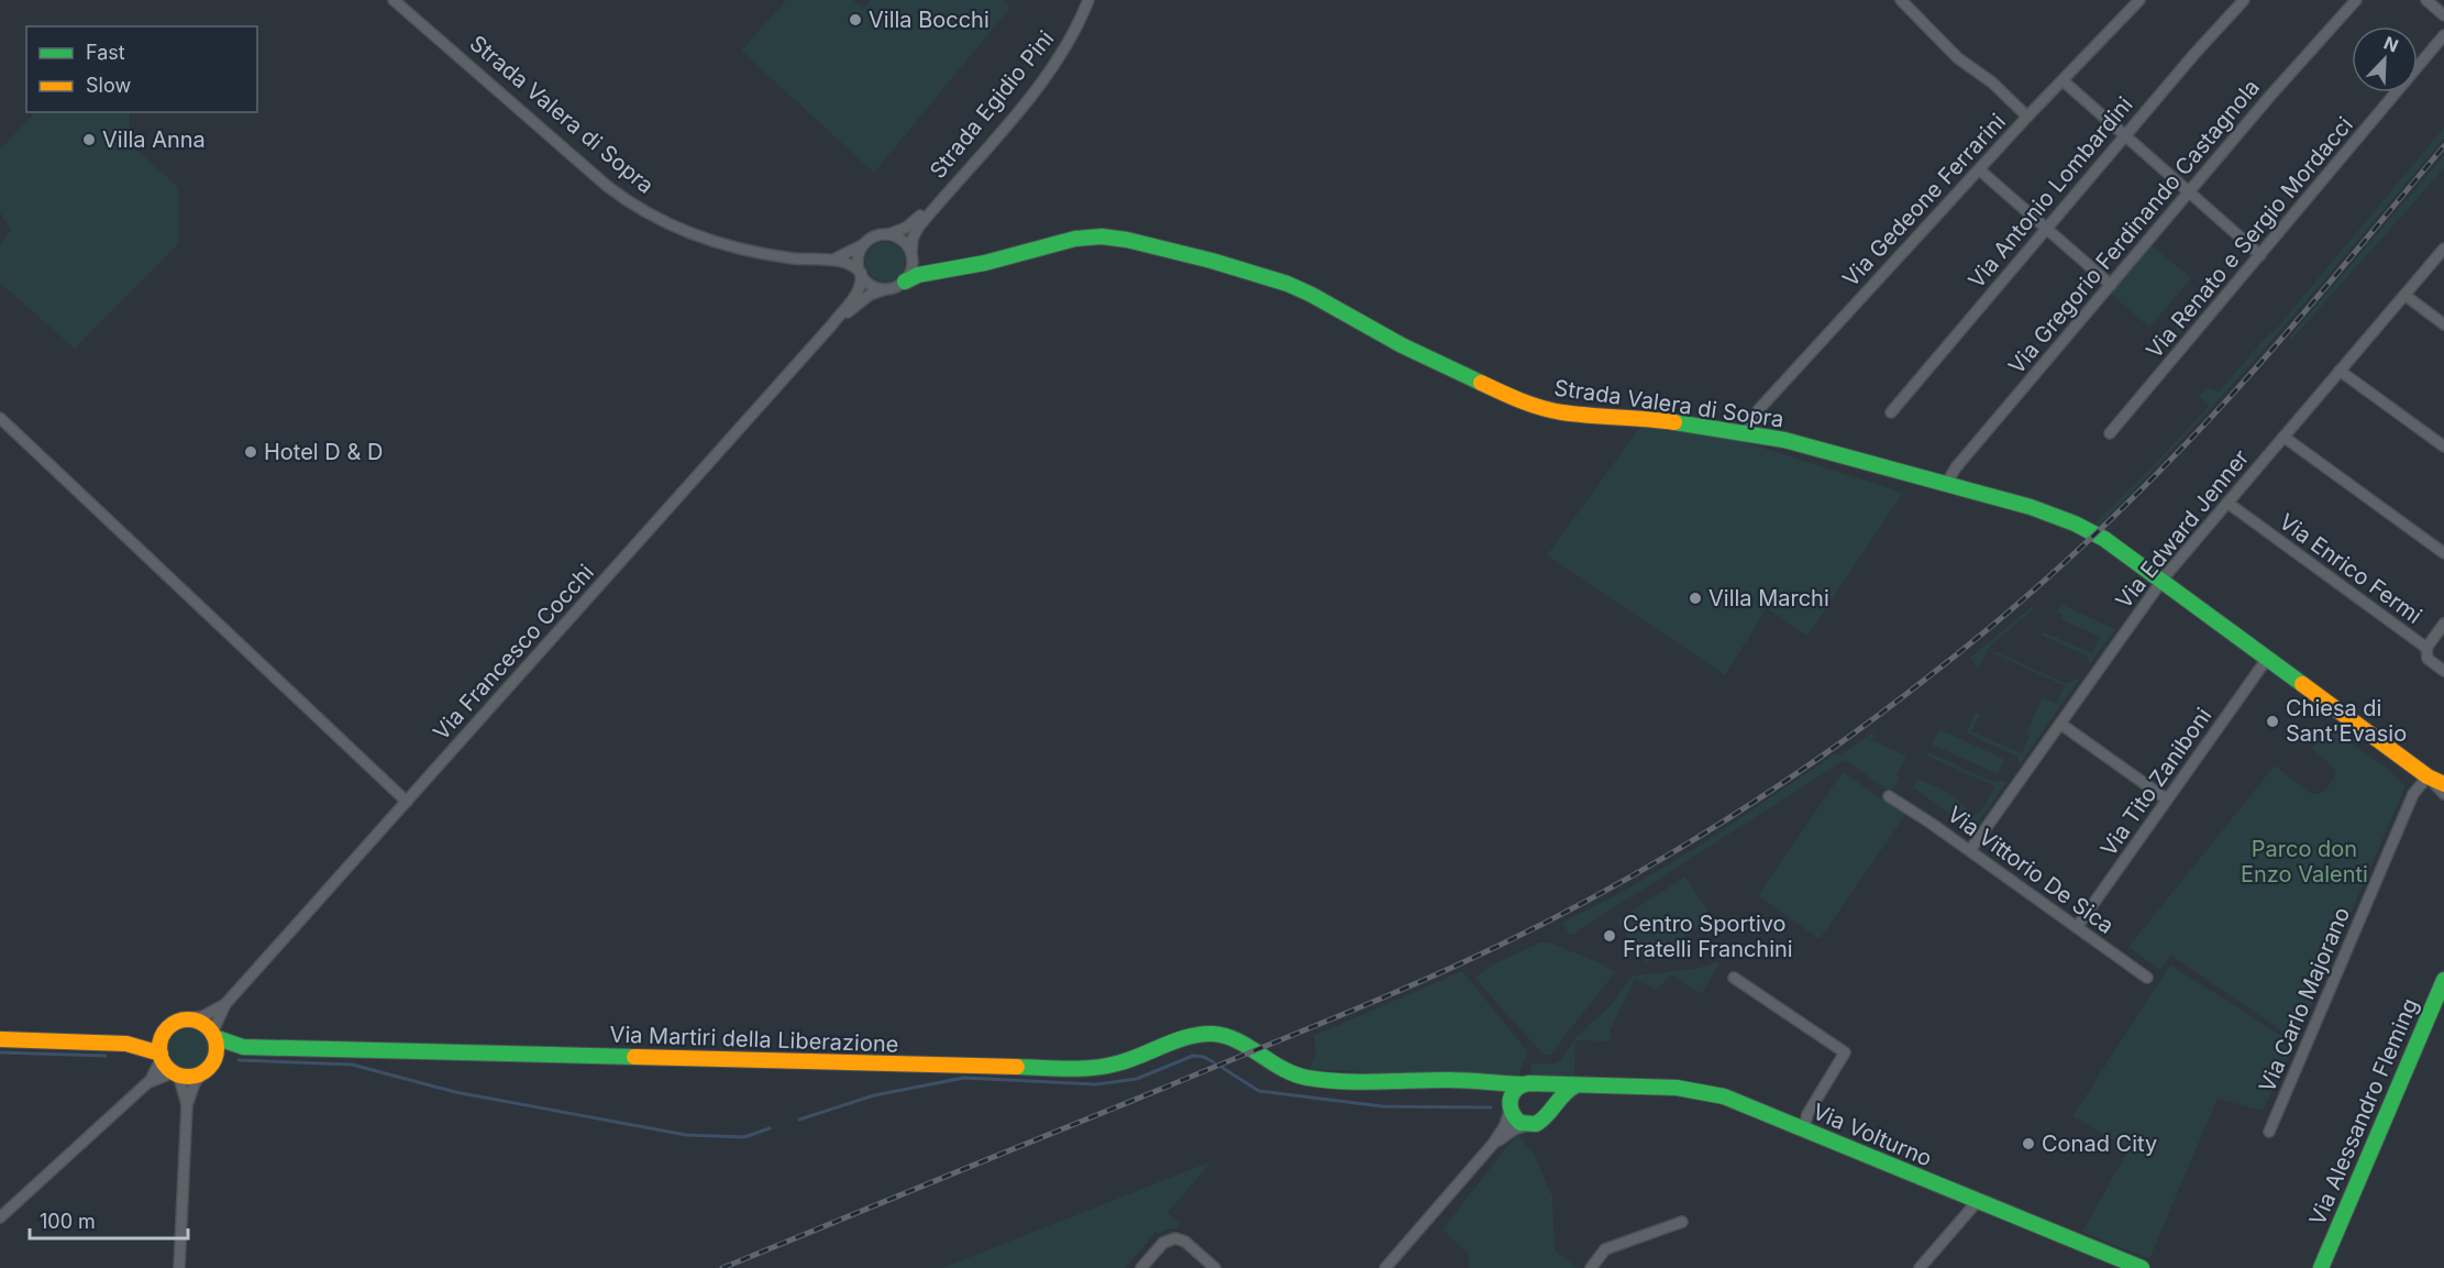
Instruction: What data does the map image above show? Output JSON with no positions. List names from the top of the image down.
{
  "streets": {
    "street": [
      "Strada Egidio Pini",
      "Strada Valera di Sopra",
      "Via Antonio Lombardini",
      "Via Gedeone Ferrarini",
      "Via Gregorio Ferdinando Castagnola",
      "Via Renato e Sergio Mordacci",
      "Via Edward Jenner",
      "Via Enrico Fermi",
      "Via Francesco Cocchi",
      "Via Tito Zaniboni",
      "Via Vittorio De Sica",
      "Via Carlo Majorano",
      "Via Martiri della Liberazione",
      "Via Alessandro Fleming",
      "Via Volturno"
    ]
  },
  "crossings": [
    ["Strada Egidio Pini", "Strada Valera di Sopra"],
    ["Strada Egidio Pini", "Via Francesco Cocchi"],
    ["Strada Valera di Sopra", "Via Gedeone Ferrarini"],
    ["Strada Valera di Sopra", "Via Gregorio Ferdinando Castagnola"],
    ["Strada Valera di Sopra", "Via Edward Jenner"],
    ["Strada Valera di Sopra", "Via Francesco Cocchi"],
    ["Strada Valera di Sopra", "Via Tito Zaniboni"],
    ["Strada Valera di Sopra", "Via Carlo Majorano"],
    ["Via Edward Jenner", "Via Enrico Fermi"],
    ["Via Edward Jenner", "Via Vittorio De Sica"],
    ["Via Francesco Cocchi", "Via Martiri della Liberazione"],
    ["Via Tito Zaniboni", "Via Vittorio De Sica"],
    ["Via Martiri della Liberazione", "Via Volturno"]
  ],
  "parks": ["Parco don Enzo Valenti"],
  "places": [
    "Villa Bocchi",
    "Villa Anna",
    "Hotel D & D",
    "Villa Marchi",
    "Chiesa di Sant'Evasio",
    "Centro Sportivo Fratelli Franchini",
    "Conad City"
  ],
  "legend": ["Fast", "Slow"],
  "scale_bar": "100 m",
  "north": "top right"
}
